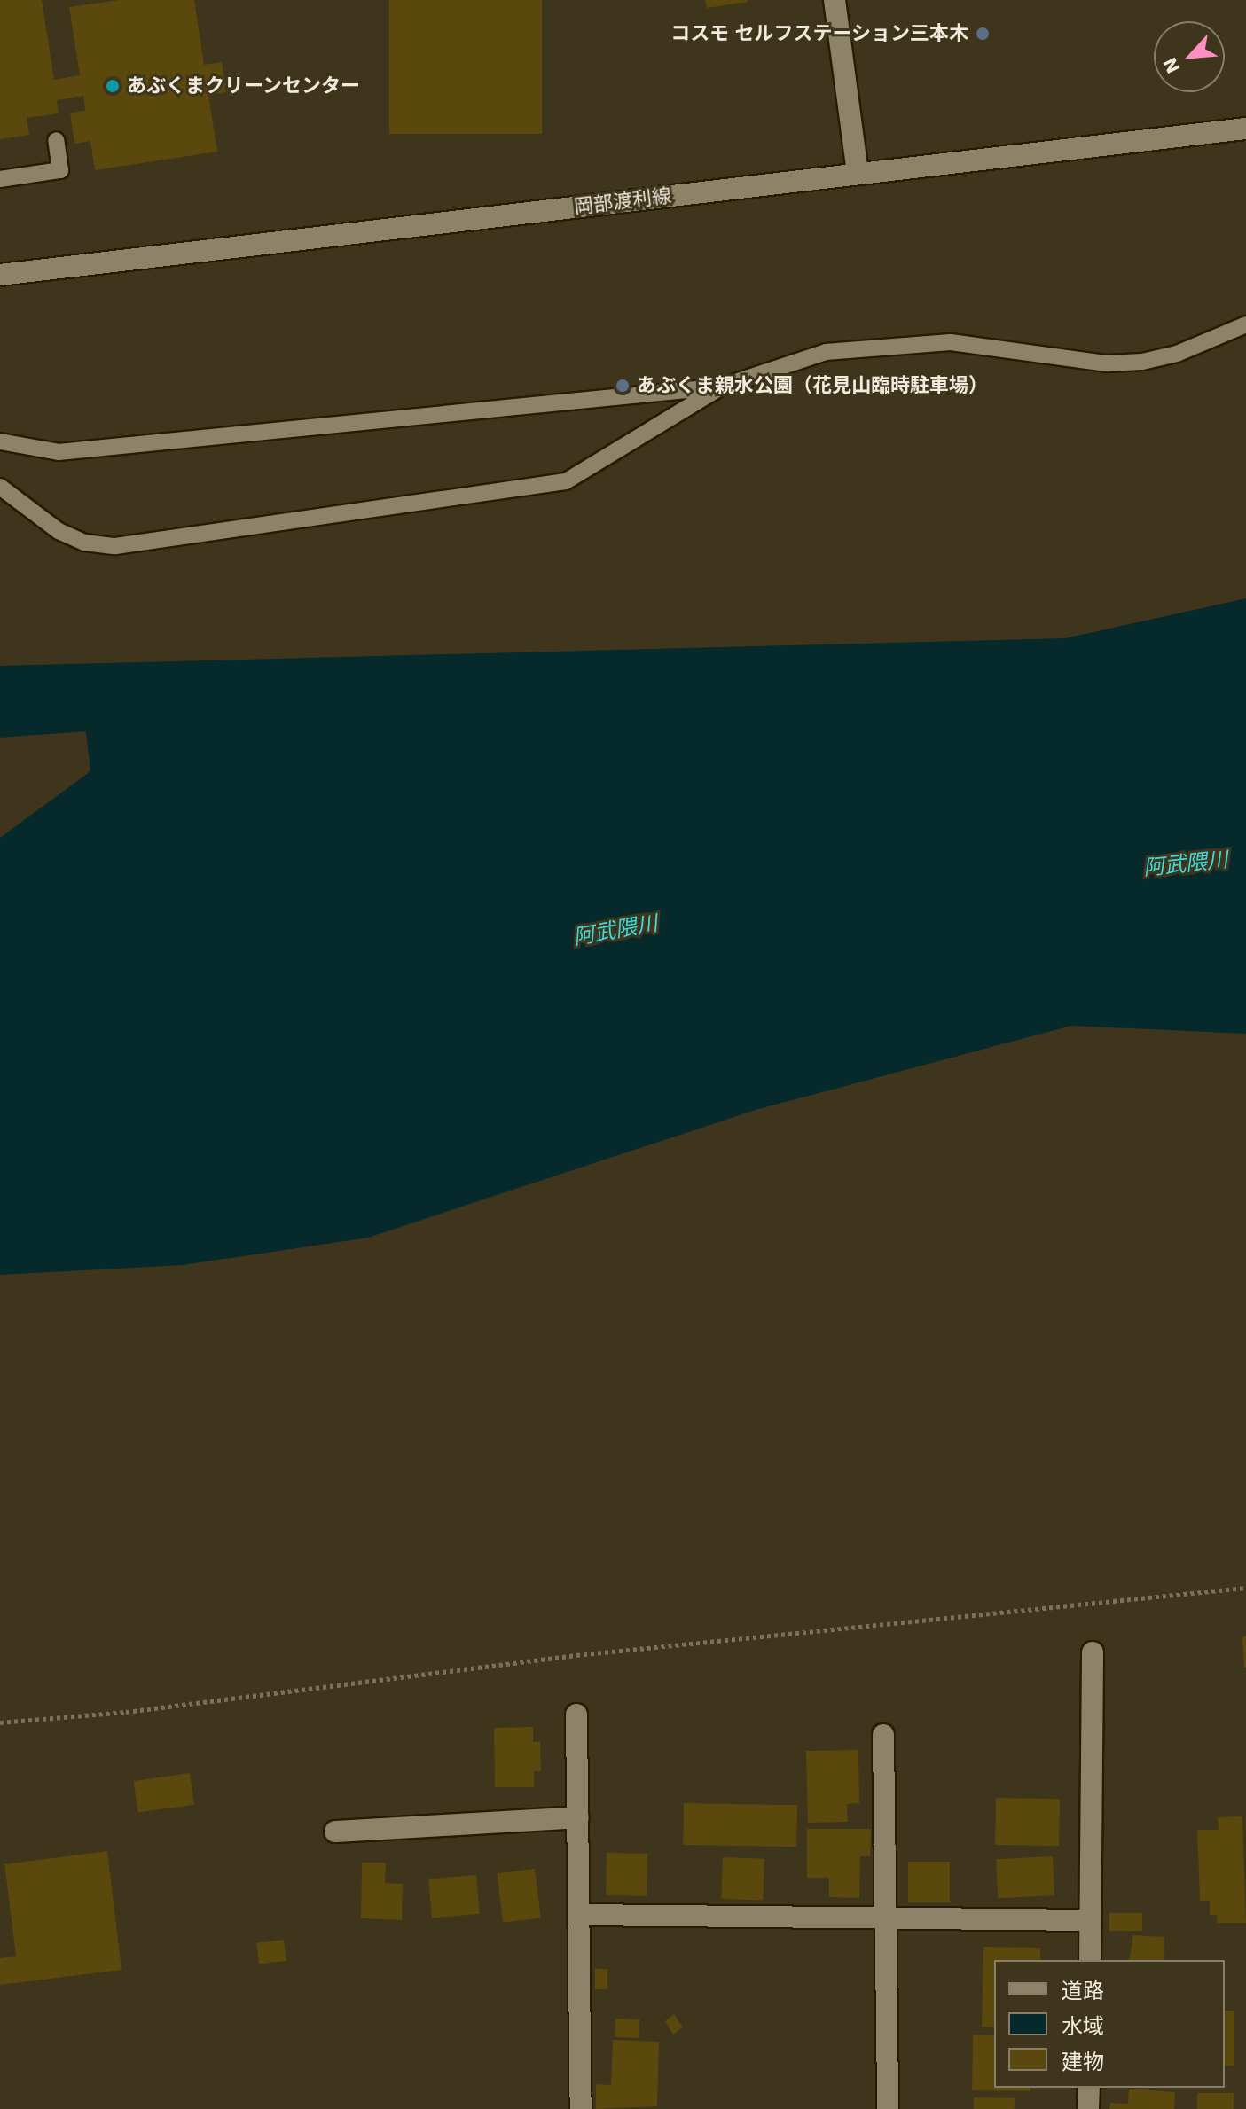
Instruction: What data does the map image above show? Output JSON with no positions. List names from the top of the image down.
{
  "streets": {
    "street": ["岡部渡利線"]
  },
  "water": ["阿武隈川"],
  "places": ["コスモ セルフステーション三本木", "あぶくまクリーンセンター", "あぶくま親水公園（花見山臨時駐車場）"],
  "legend": ["道路", "水域", "建物"],
  "north": "bottom left"
}
